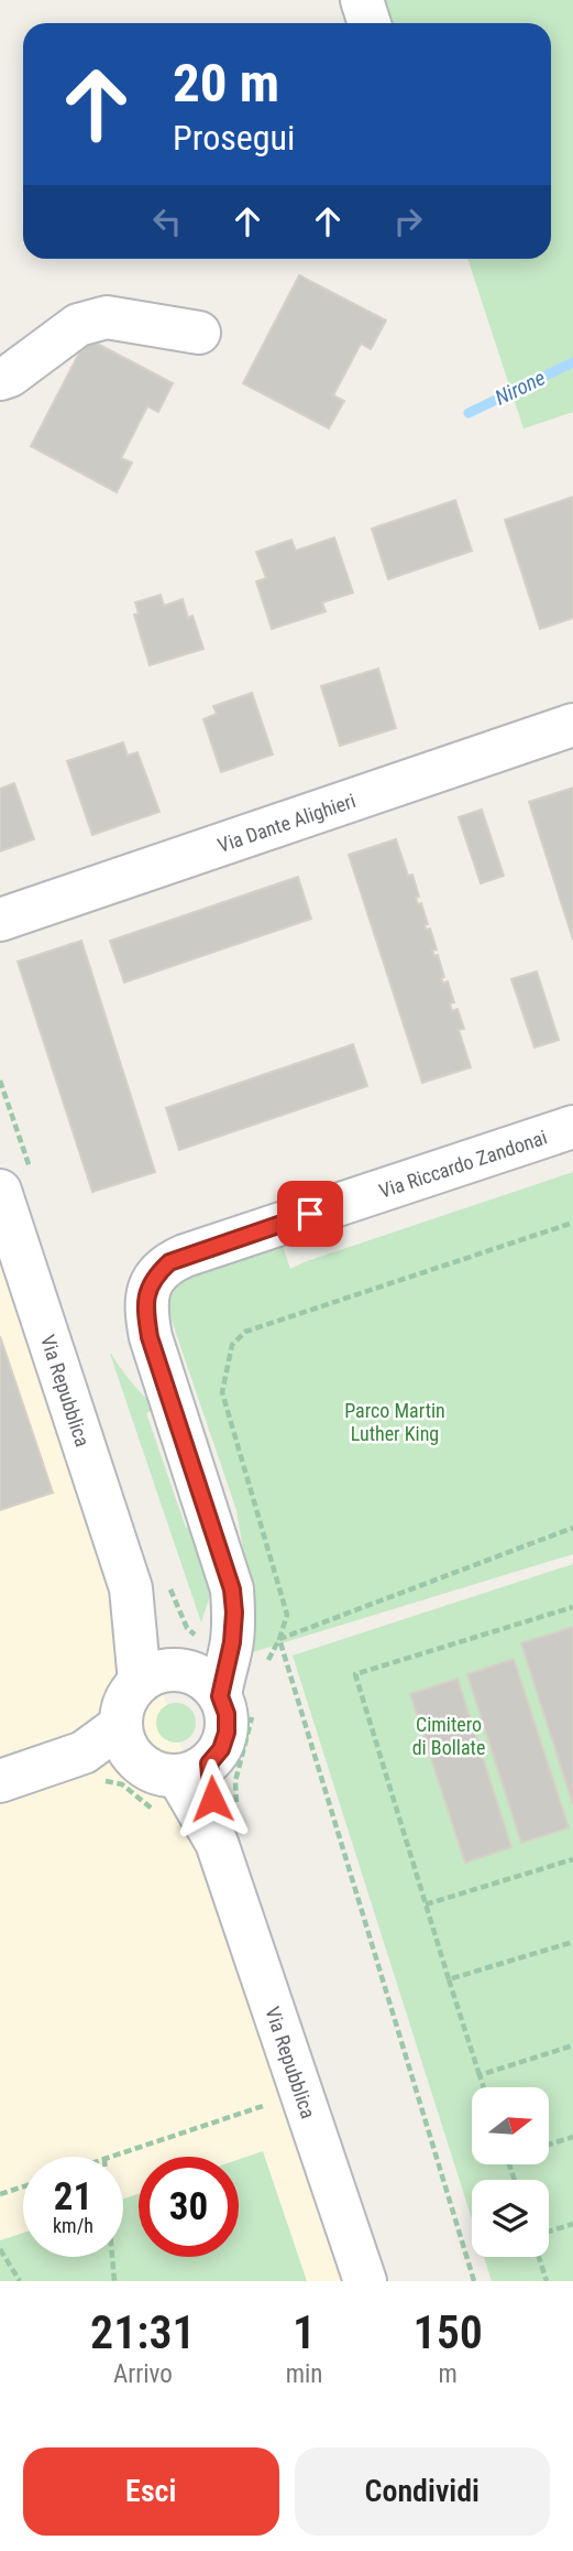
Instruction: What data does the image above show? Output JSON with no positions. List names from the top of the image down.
{
  "streets": {
    "street": ["Via Dante Alighieri", "Via Riccardo Zandonai", "Via Repubblica"]
  },
  "crossings": [
    ["Via Riccardo Zandonai", "Via Repubblica"]
  ],
  "water": ["Nirone"],
  "parks": ["Parco Martin Luther King", "Cimitero di Bollate"],
  "north": "right",
  "page": {
    "turn": ["20 m", "Prosegui"],
    "speed": "21 km/h",
    "limit": "30",
    "eta": [
      "21:31",
      "Arrivo",
      "1",
      "min",
      "150",
      "m"
    ],
    "buttons": ["Esci", "Condividi"]
  }
}
